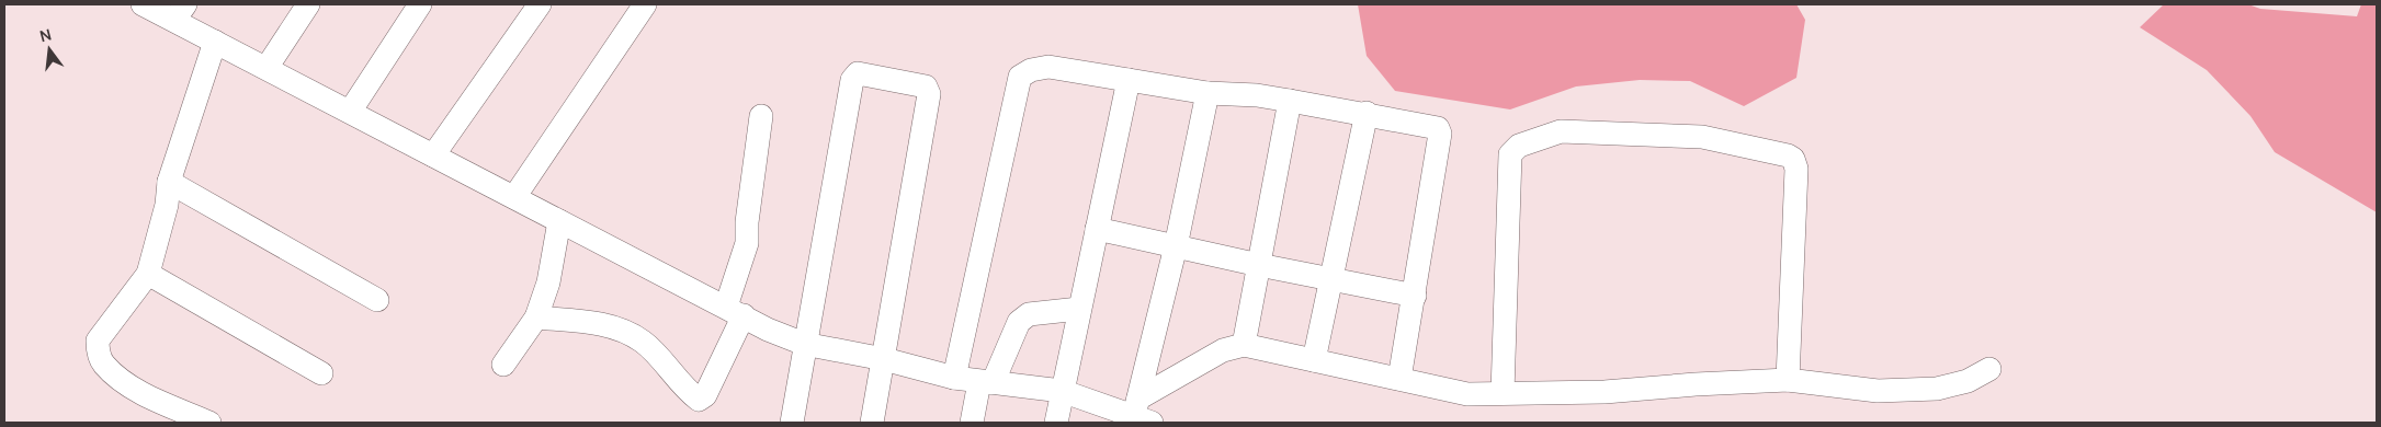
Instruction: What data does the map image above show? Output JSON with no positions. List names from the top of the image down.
{
  "north": "top"
}
